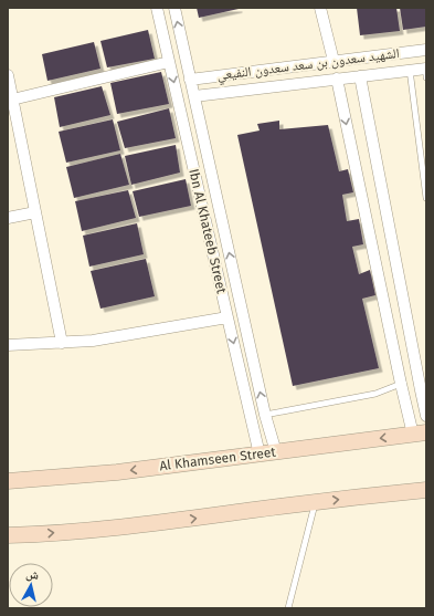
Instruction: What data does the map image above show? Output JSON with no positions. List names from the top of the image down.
{
  "streets": {
    "street": ["الشهيد سعدون بن سعد سعدون النفيعي", "Ibn Al Khateeb Street", "Al Khamseen Street"]
  },
  "crossings": [
    ["الشهيد سعدون بن سعد سعدون النفيعي", "Ibn Al Khateeb Street"],
    ["Ibn Al Khateeb Street", "Al Khamseen Street"]
  ],
  "north": "top"
}
